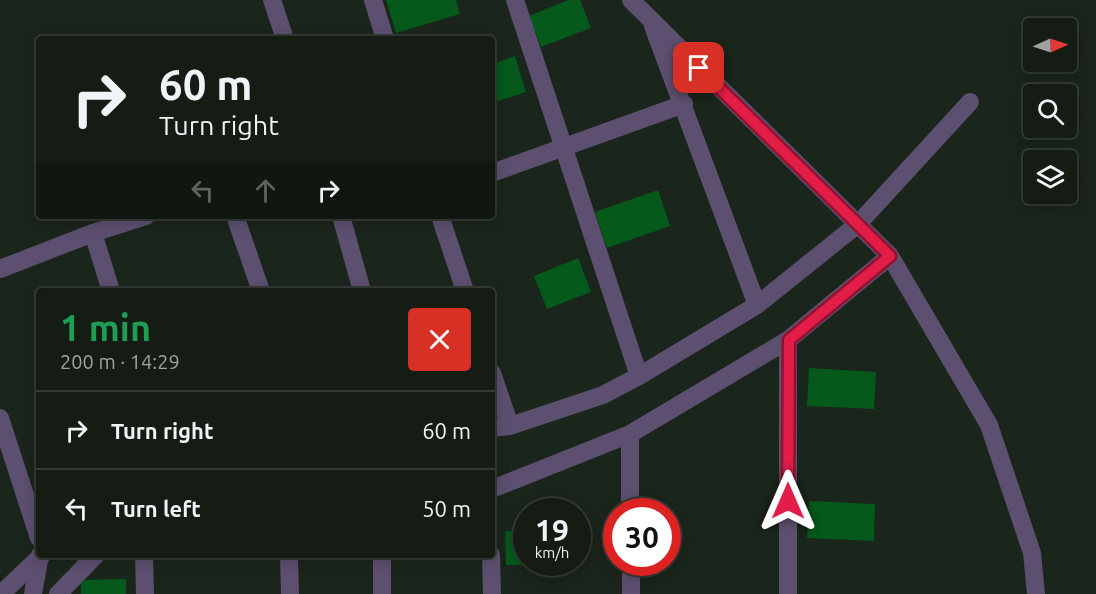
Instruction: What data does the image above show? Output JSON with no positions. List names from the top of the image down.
{
  "north": "right",
  "page": {
    "turn": ["60 m", "Turn right"],
    "heading": ["1 min", "200 m · 14:29"],
    "list": [
      {
        "name": "Turn right",
        "value": "60 m"
      },
      {
        "name": "Turn left",
        "value": "50 m"
      }
    ],
    "speed": "19 km/h",
    "limit": "30"
  }
}
